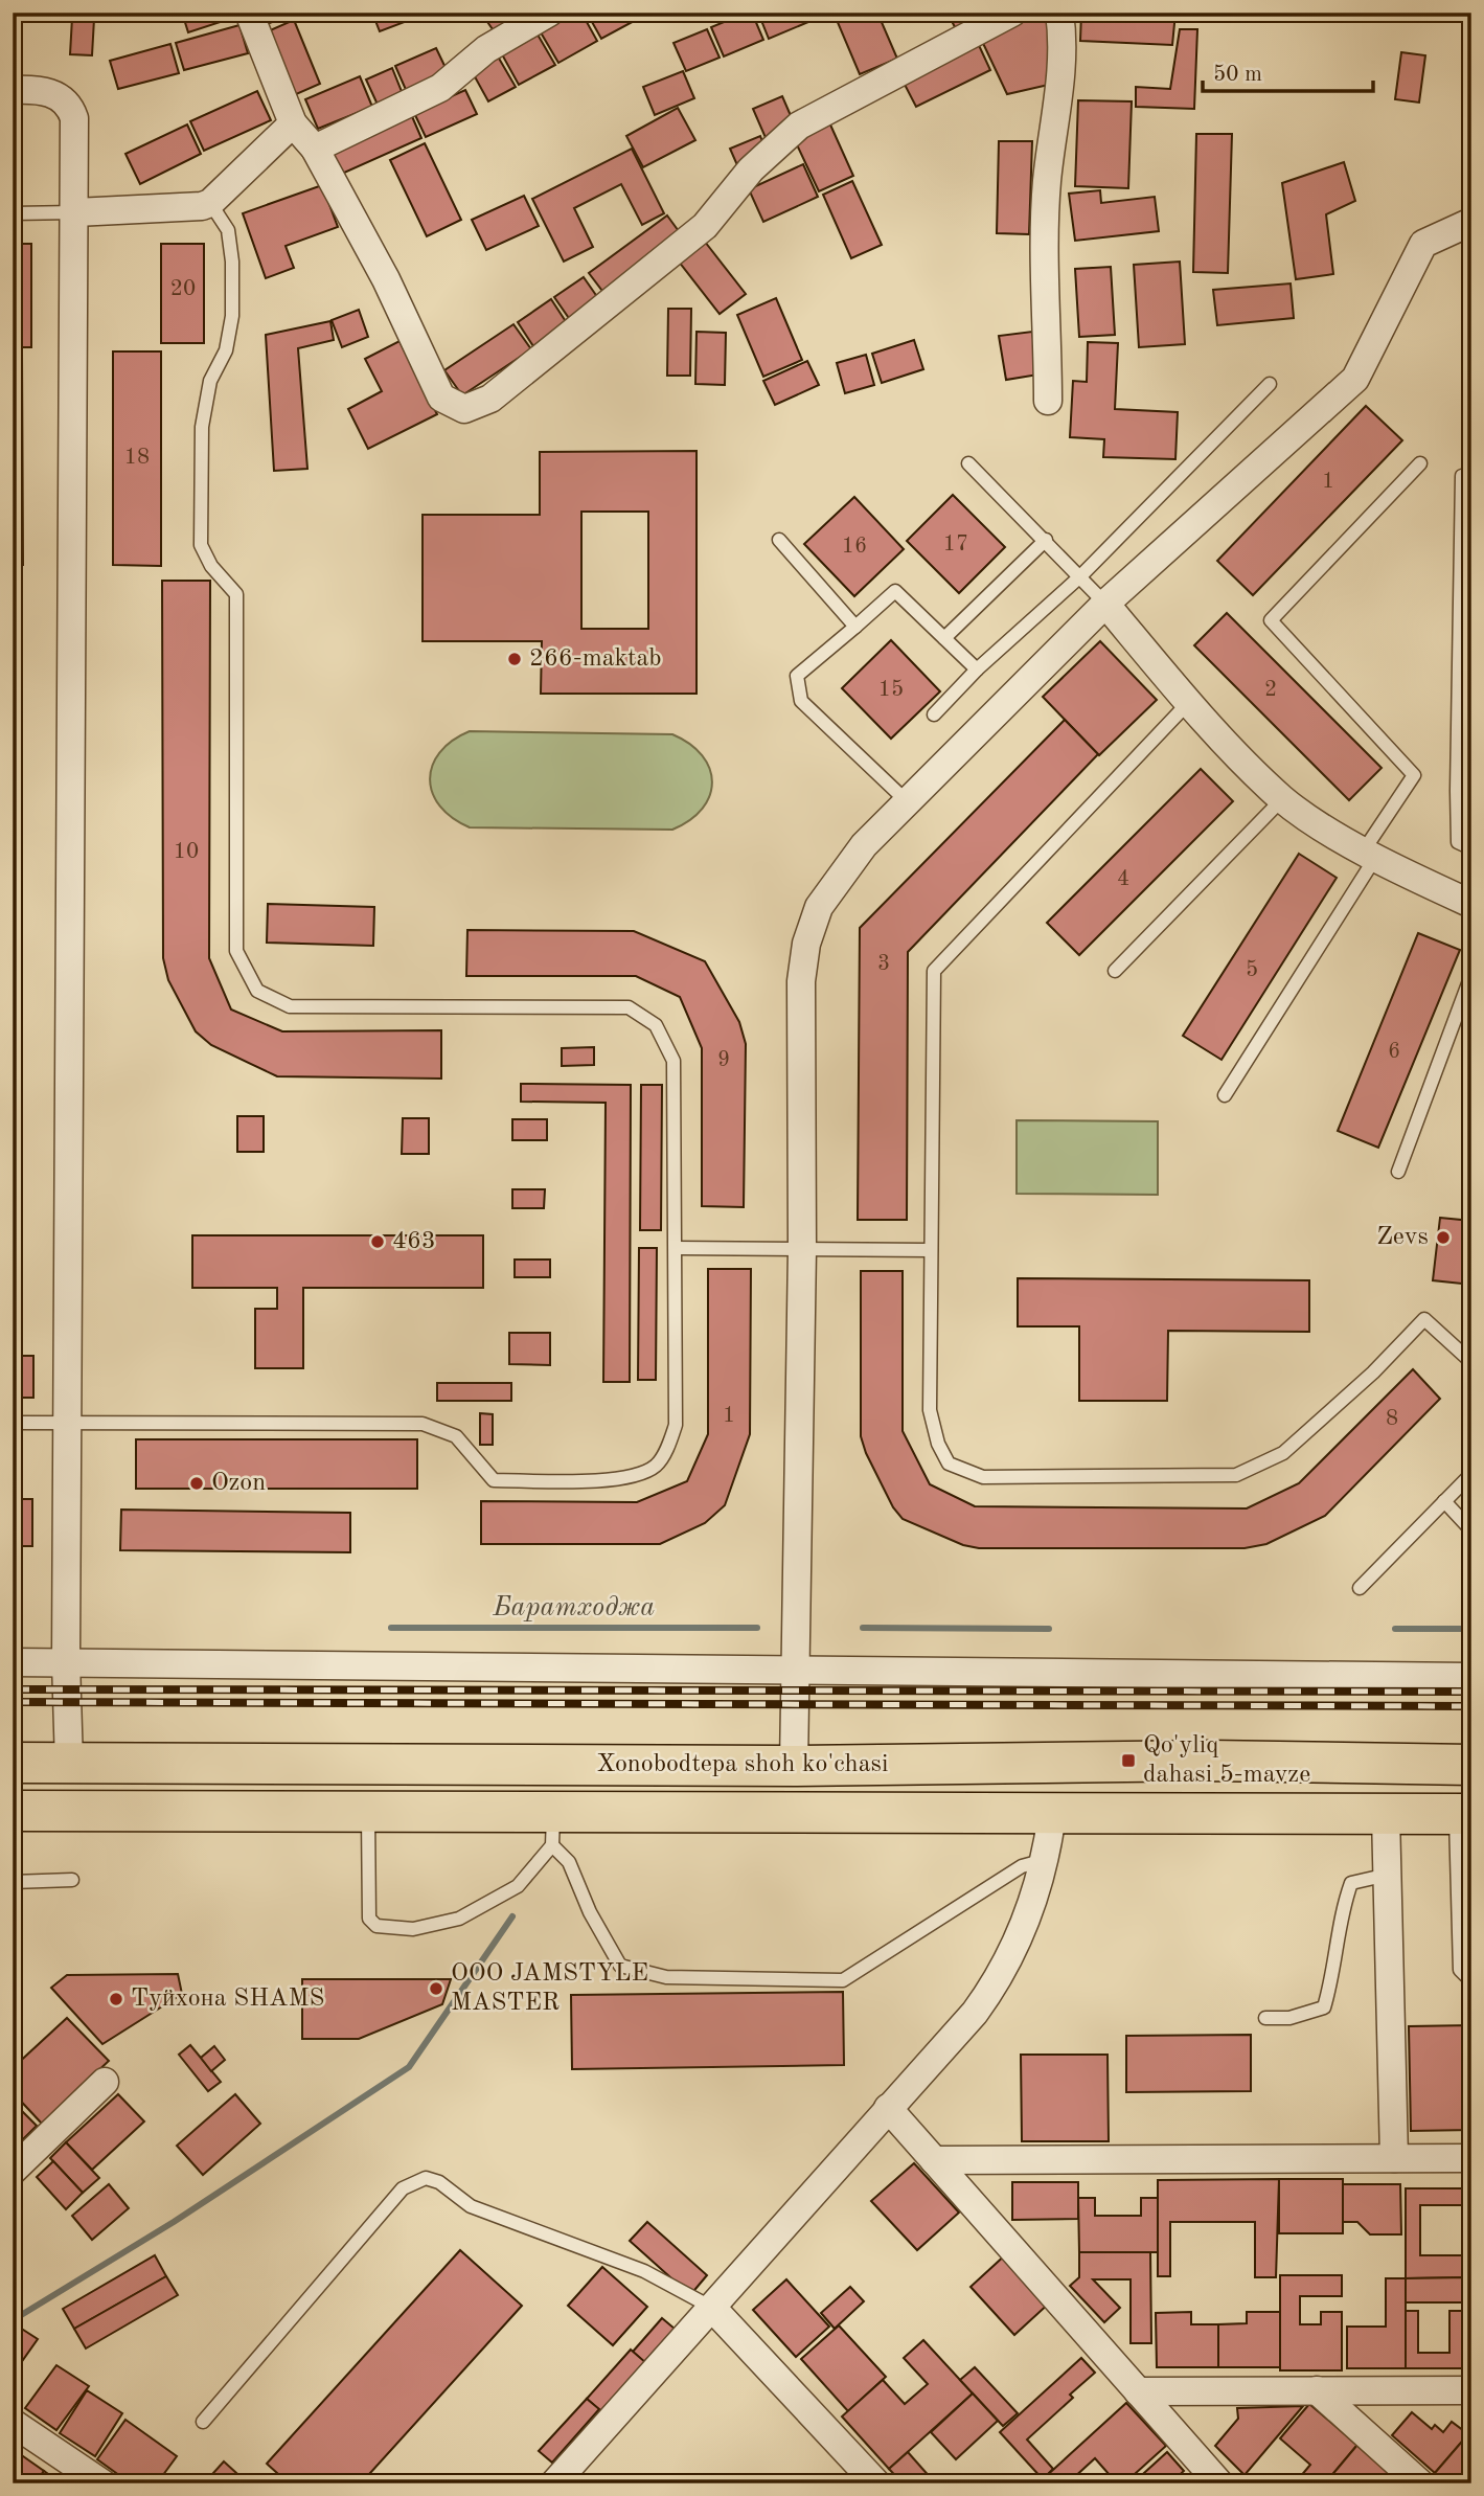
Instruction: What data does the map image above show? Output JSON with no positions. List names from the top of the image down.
{
  "streets": {
    "highway": ["Xonobodtepa shoh ko'chasi"]
  },
  "water": ["Баратходжа"],
  "places": {
    "other": [
      "266-maktab",
      "Zevs",
      "463",
      "Ozon",
      "OOO JAMSTYLE MASTER",
      "Туйхона SHAMS"
    ],
    "transit": ["Qo'yliq dahasi 5-mavze"]
  },
  "house_numbers": [
    "20",
    "18",
    "1",
    "17",
    "16",
    "15",
    "2",
    "10",
    "4",
    "3",
    "5",
    "6",
    "9",
    "1",
    "8"
  ],
  "scale_bar": "50 m"
}
